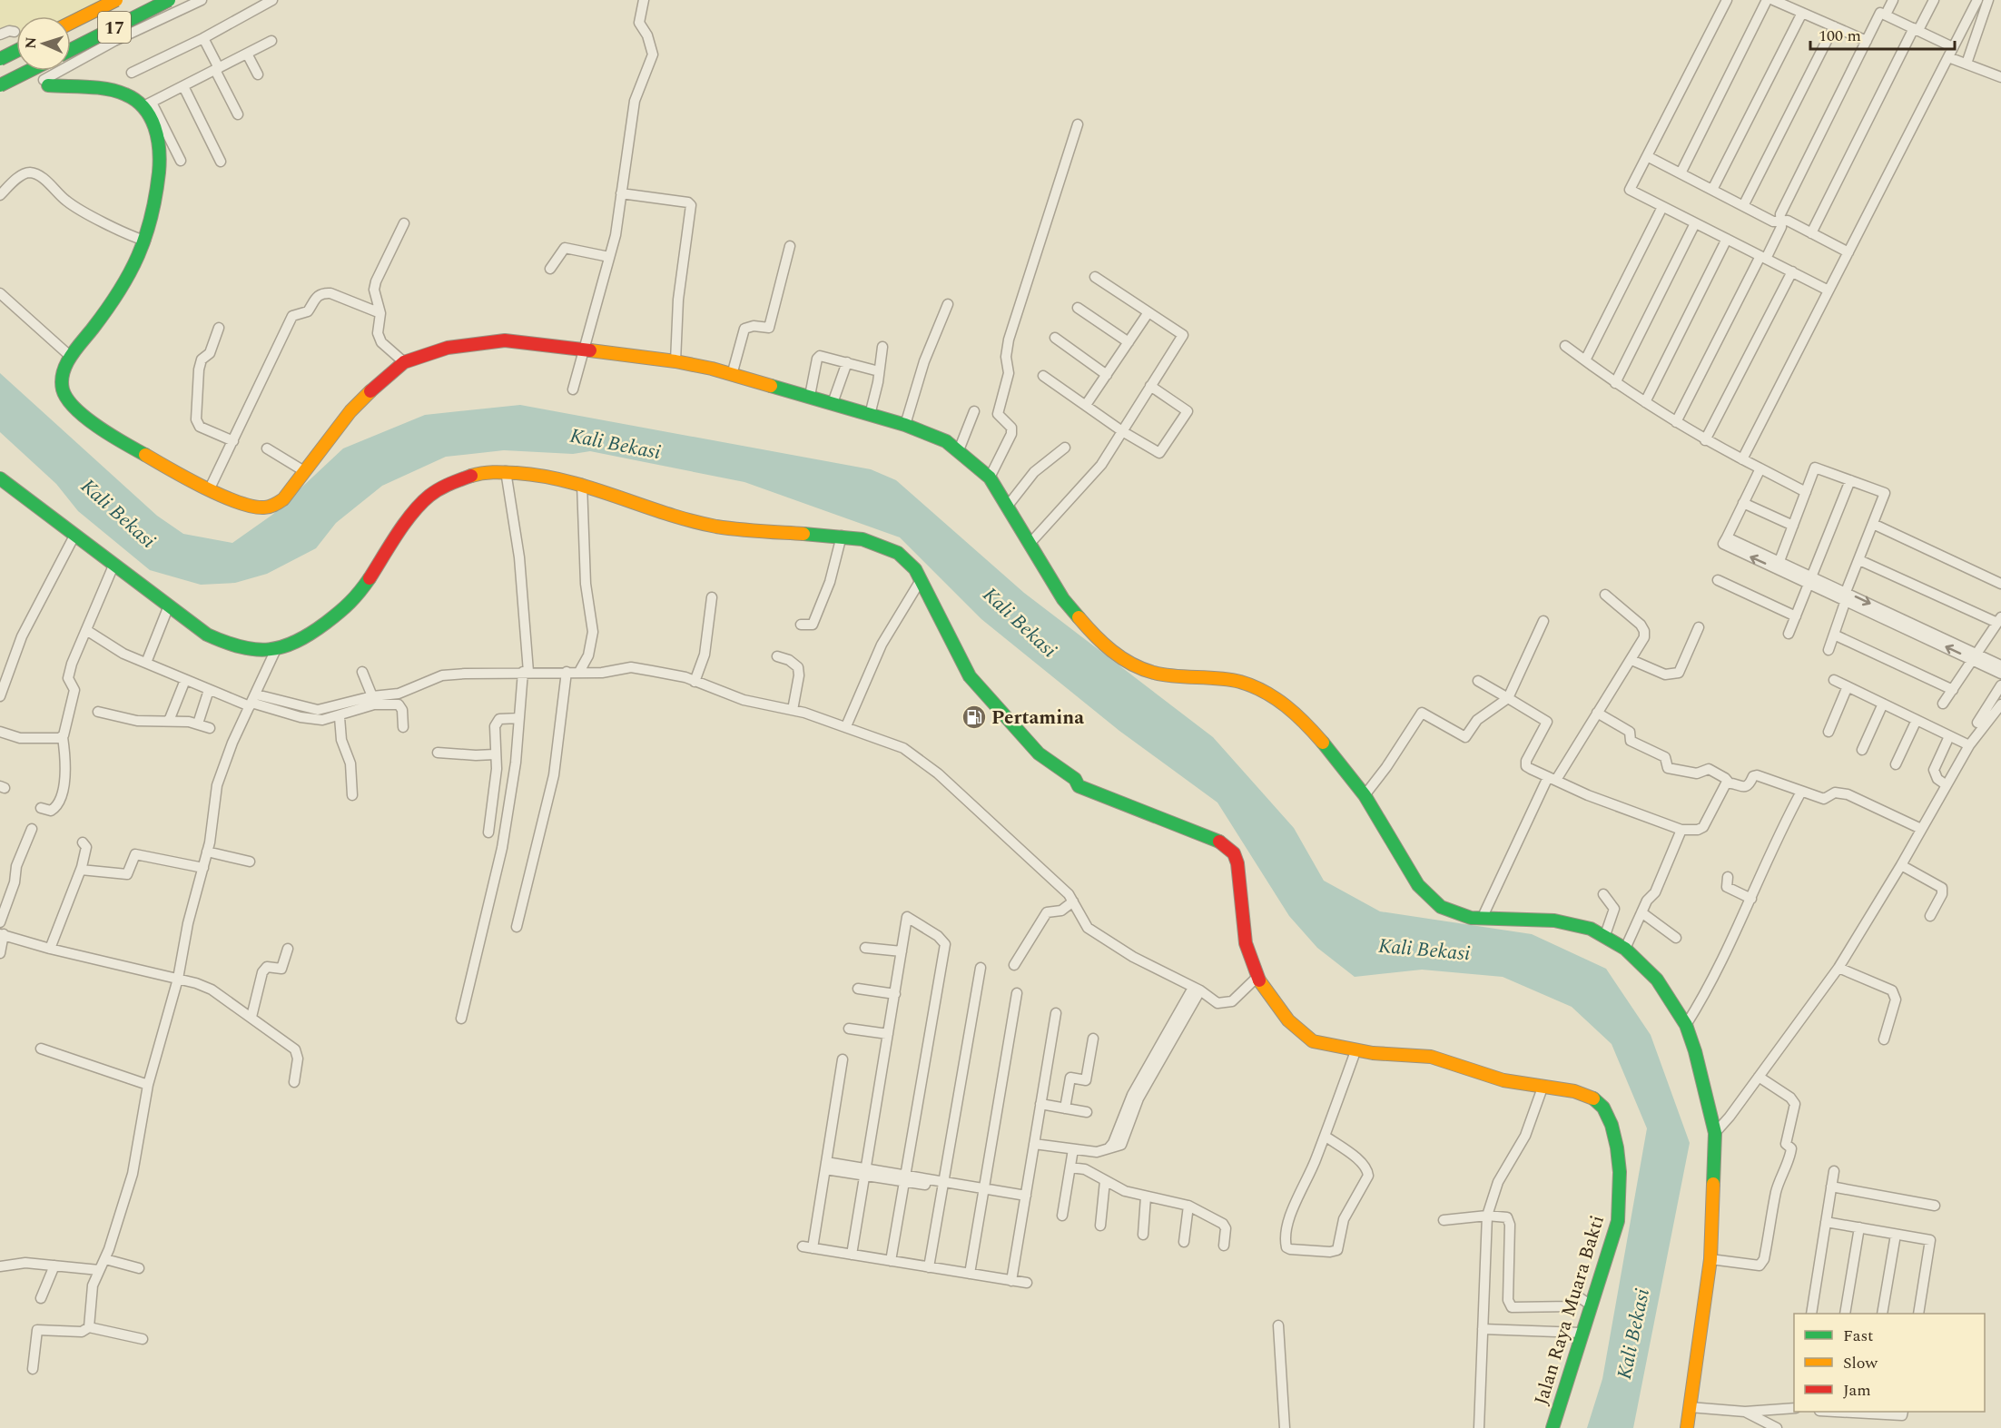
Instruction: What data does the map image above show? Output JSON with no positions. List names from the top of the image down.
{
  "streets": {
    "main road": ["17", "Jalan Raya Muara Bakti"]
  },
  "water": ["Kali Bekasi"],
  "places": {
    "fuel station": ["Pertamina"]
  },
  "legend": ["Fast", "Slow", "Jam"],
  "scale_bar": "100 m",
  "north": "left"
}
